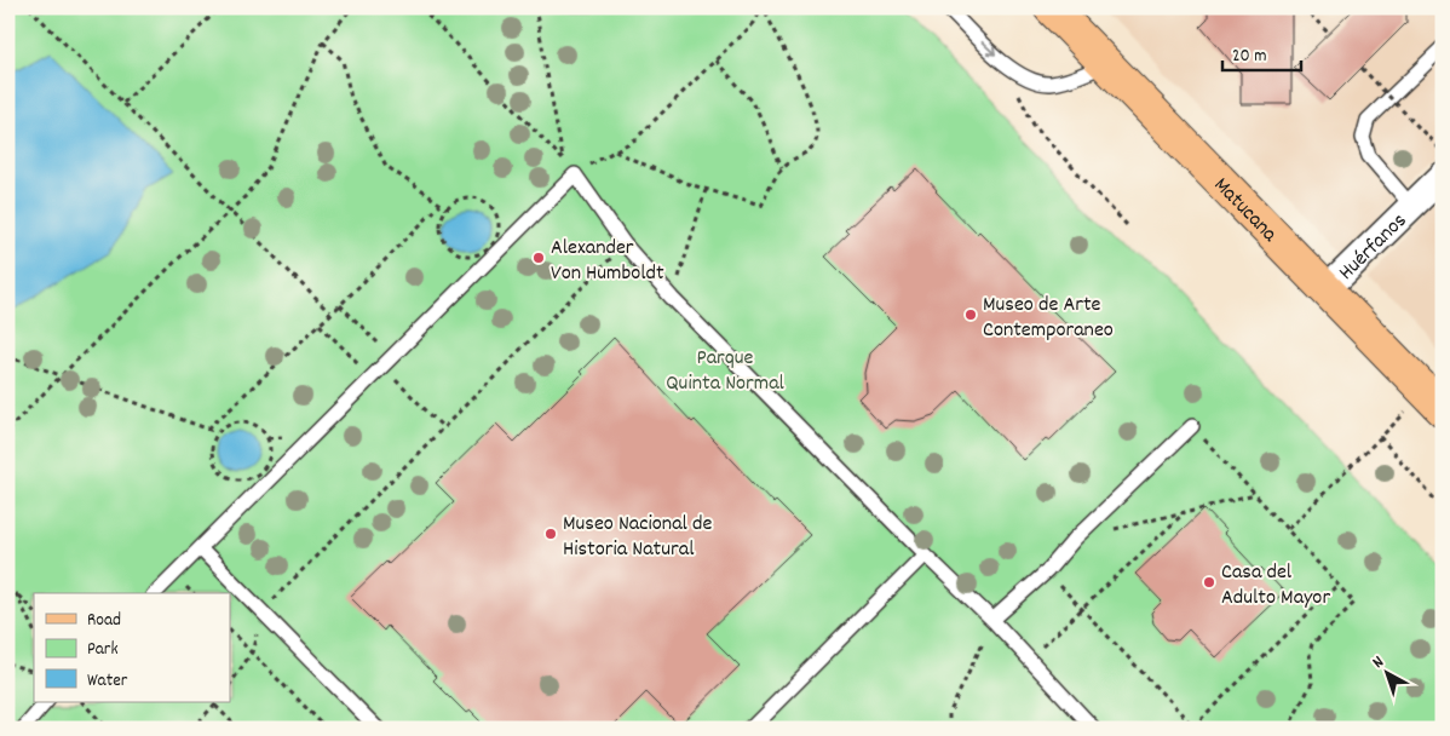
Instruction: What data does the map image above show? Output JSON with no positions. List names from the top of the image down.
{
  "streets": {
    "main road": ["Matucana"],
    "street": ["Huérfanos"]
  },
  "crossings": [
    ["Matucana", "Huérfanos"]
  ],
  "parks": ["Parque Quinta Normal"],
  "places": [
    "Alexander Von Humboldt",
    "Museo de Arte Contemporaneo",
    "Museo Nacional de Historia Natural",
    "Casa del Adulto Mayor"
  ],
  "legend": ["Road", "Park", "Water"],
  "scale_bar": "20 m",
  "north": "top left"
}
